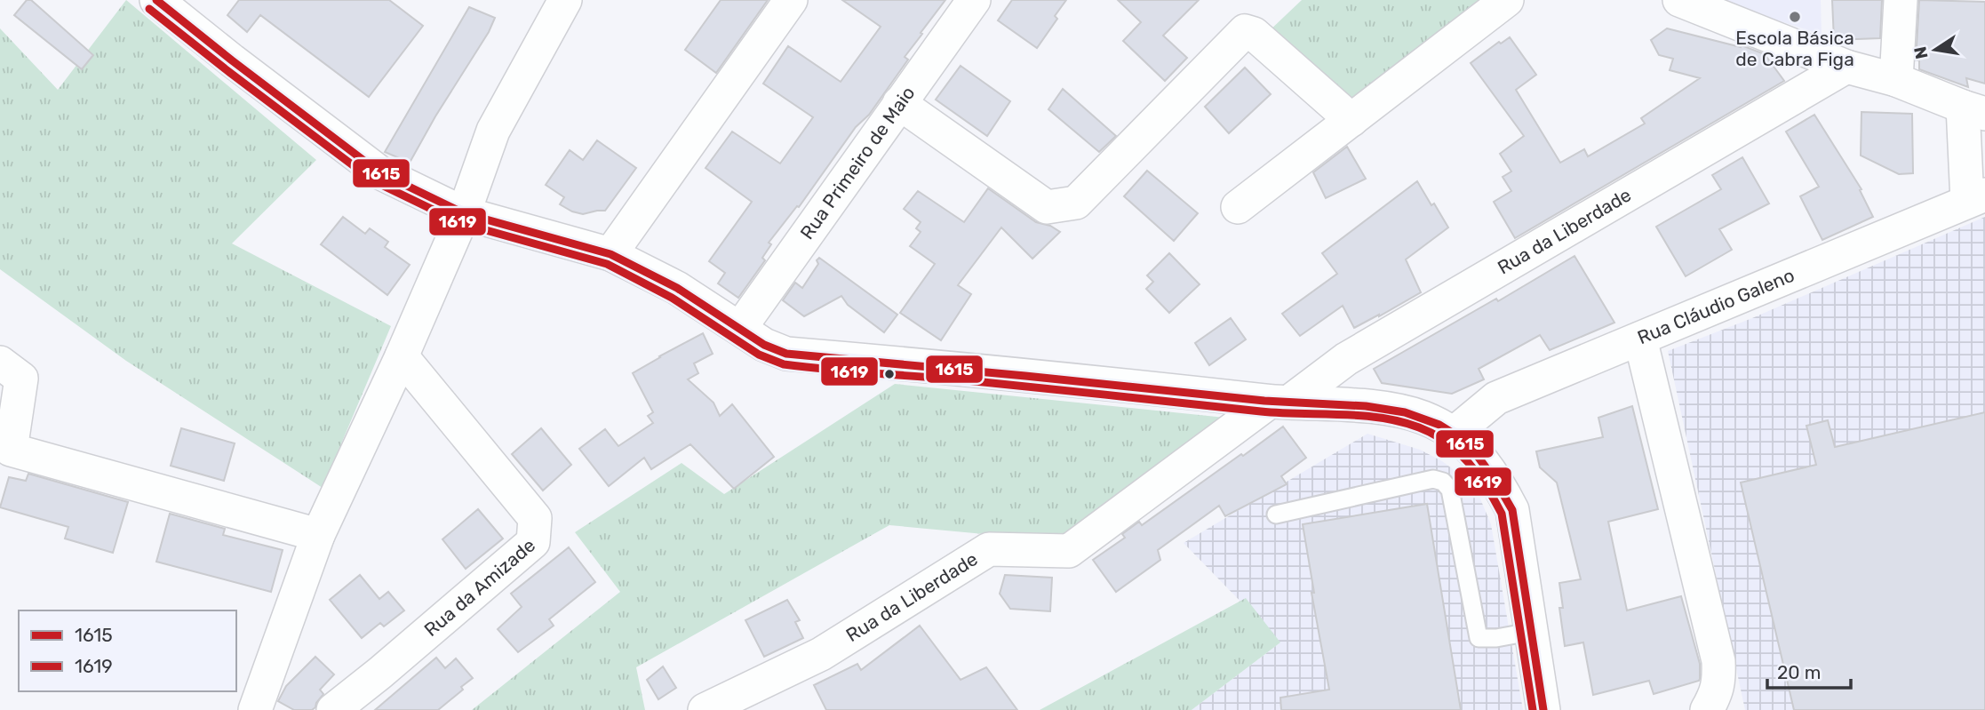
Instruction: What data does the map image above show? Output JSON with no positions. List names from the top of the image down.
{
  "streets": {
    "street": [
      "Rua Primeiro de Maio",
      "Rua da Liberdade",
      "Rua Cláudio Galeno",
      "Rua da Amizade"
    ]
  },
  "places": ["Escola Básica de Cabra Figa"],
  "lines": ["transit line 1615", "transit line 1619"],
  "legend": ["1615", "1619"],
  "scale_bar": "20 m",
  "north": "left"
}
